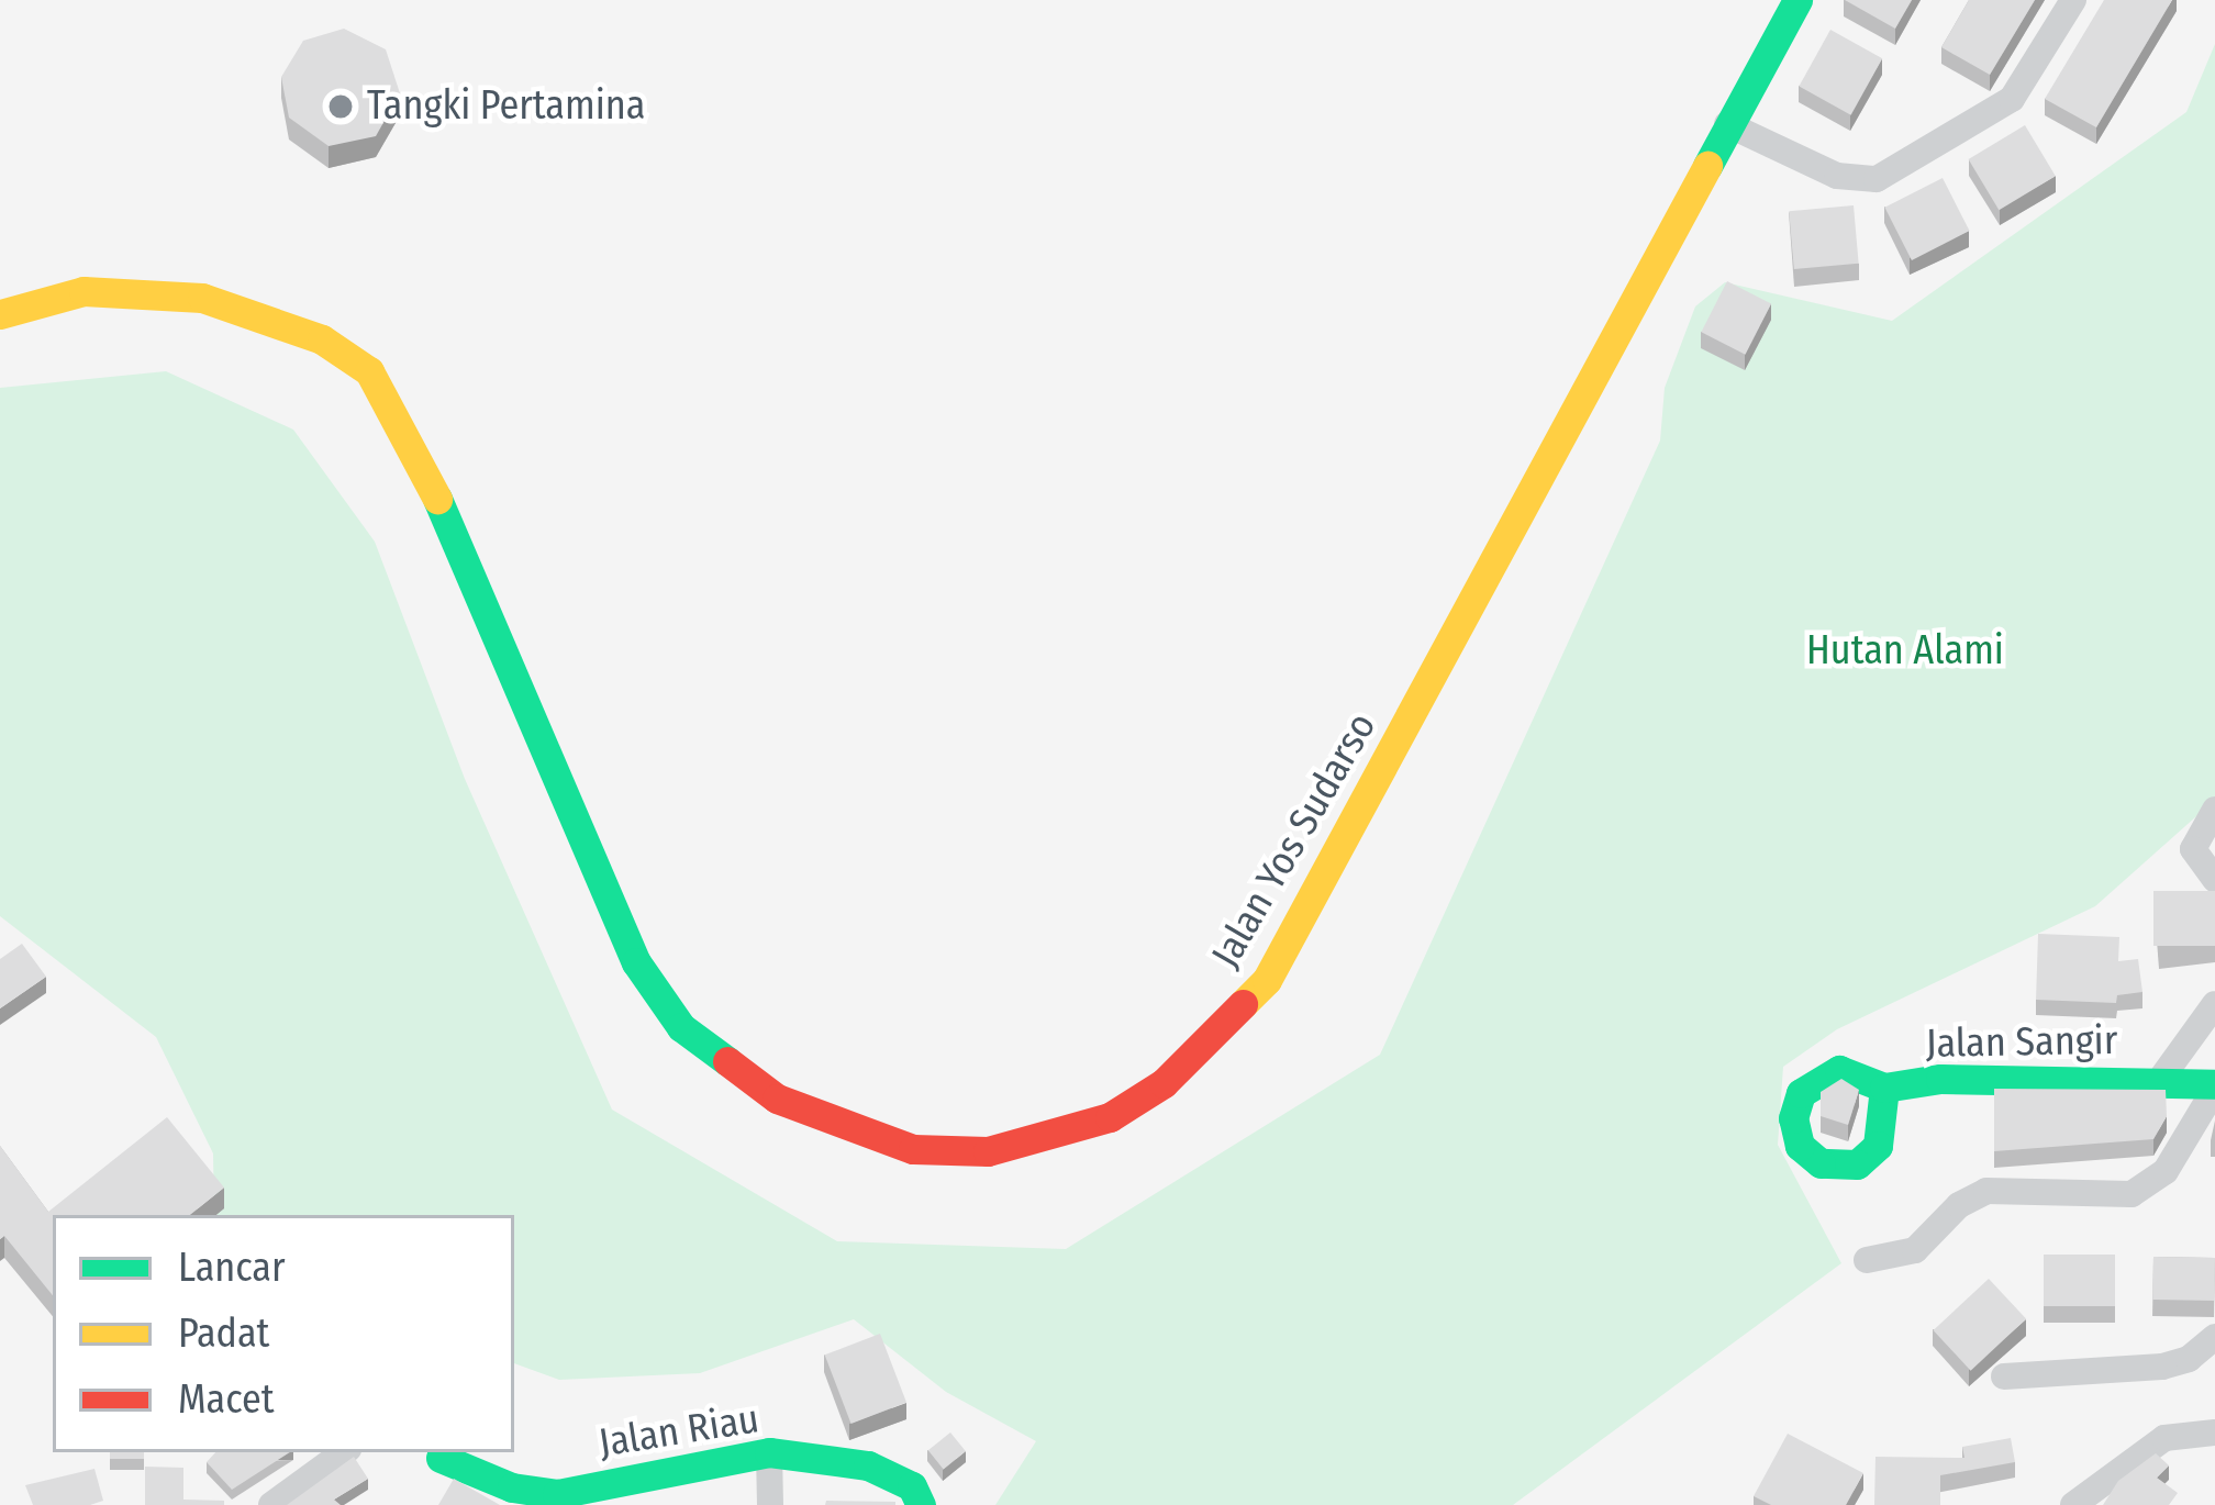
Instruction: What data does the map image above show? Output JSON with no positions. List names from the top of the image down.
{
  "streets": {
    "main road": ["Jalan Yos Sudarso", "Jalan Sangir", "Jalan Riau"]
  },
  "parks": ["Hutan Alami"],
  "places": ["Tangki Pertamina"],
  "legend": ["Lancar", "Padat", "Macet"]
}
